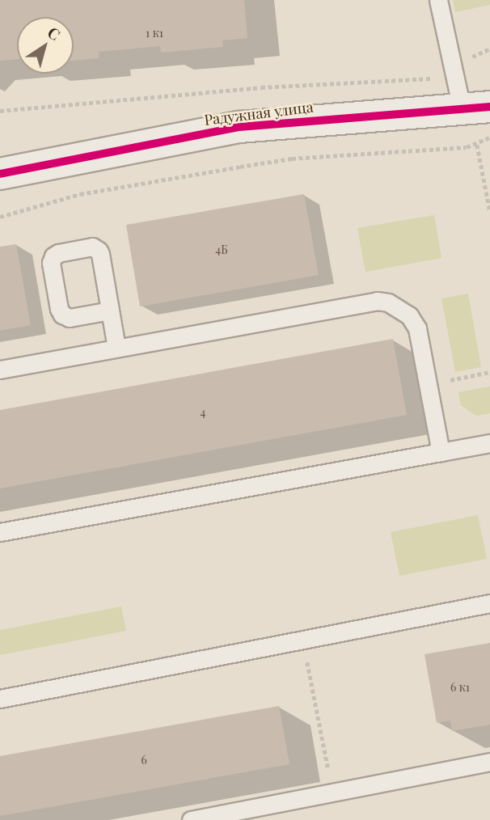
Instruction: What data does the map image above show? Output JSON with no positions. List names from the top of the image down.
{
  "streets": {
    "street": ["Радужная улица"]
  },
  "house_numbers": [
    "1 к1",
    "4Б",
    "4",
    "6 к1",
    "6"
  ],
  "north": "top right"
}
